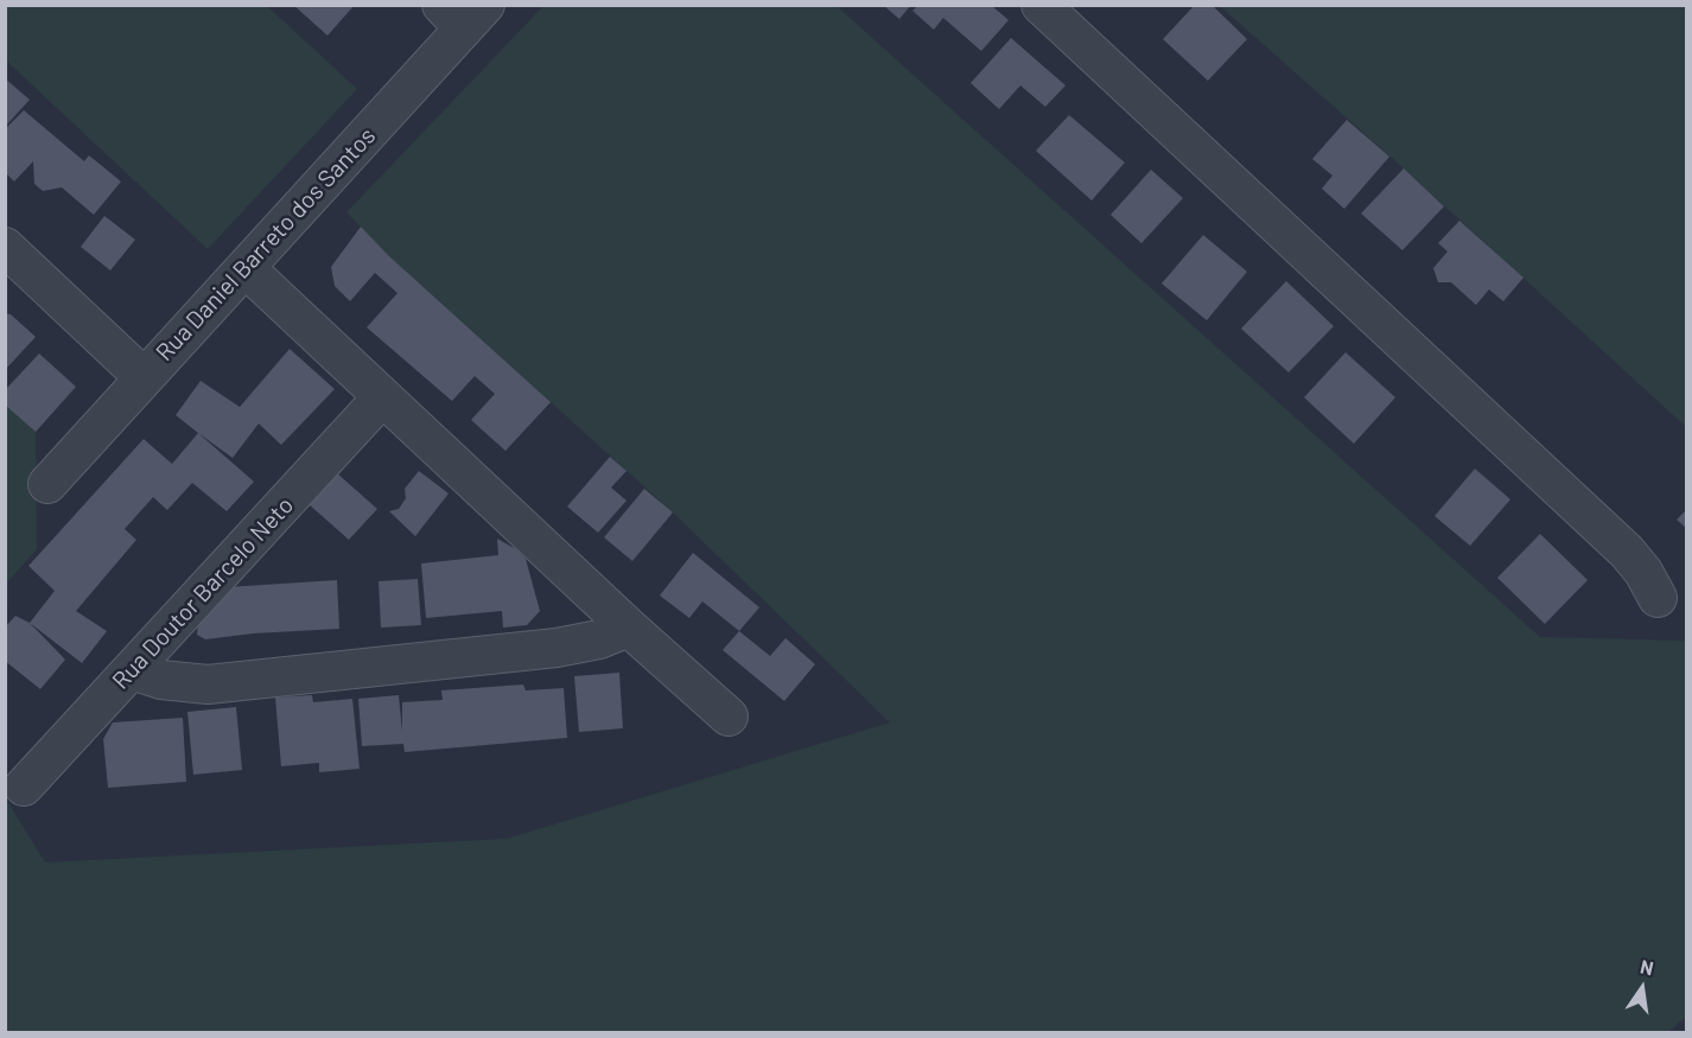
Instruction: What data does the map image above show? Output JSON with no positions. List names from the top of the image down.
{
  "streets": {
    "street": ["Rua Daniel Barreto dos Santos", "Rua Doutor Barcelo Neto"]
  },
  "north": "top"
}
